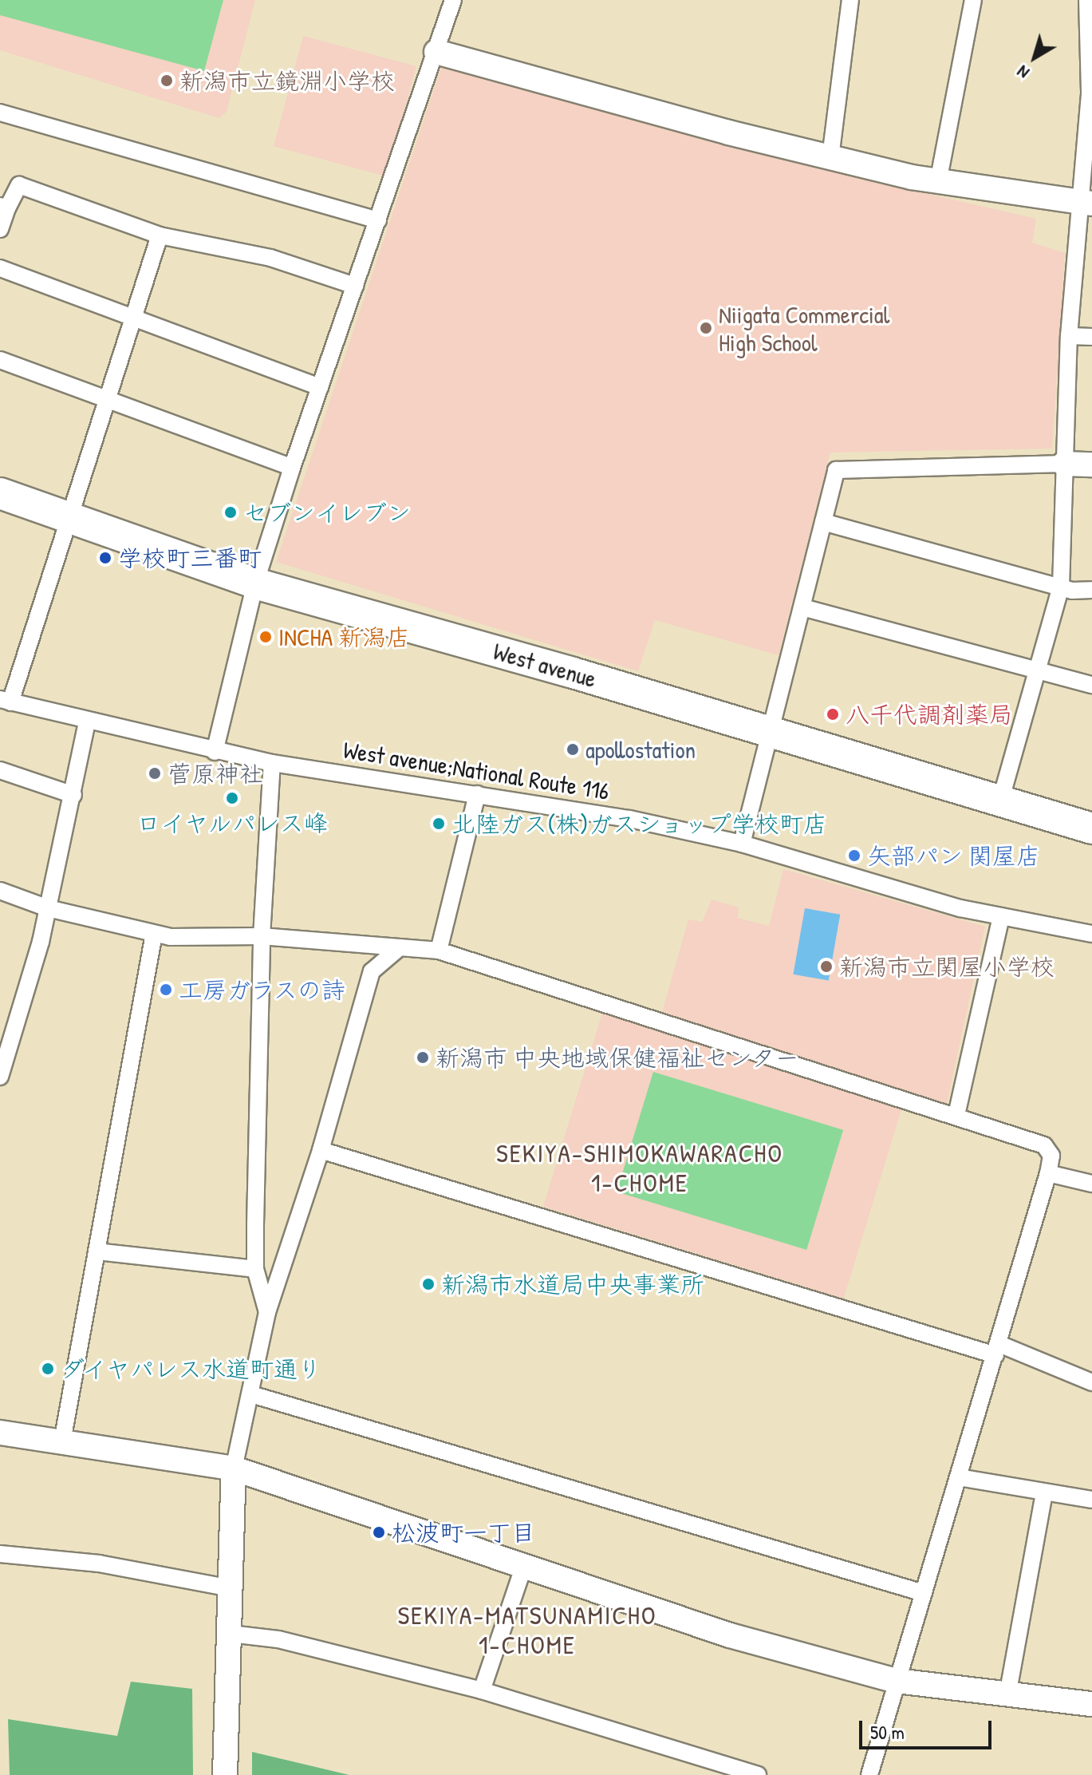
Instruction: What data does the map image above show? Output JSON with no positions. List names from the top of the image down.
{
  "streets": {
    "highway": ["West avenue"],
    "street": ["West avenue;National Route 116"]
  },
  "districts": ["SEKIYA-SHIMOKAWARACHO 1-CHOME", "SEKIYA-MATSUNAMICHO 1-CHOME"],
  "places": [
    "新潟市立鏡淵小学校",
    "Niigata Commercial High School",
    "セブンイレブン",
    "学校町三番町",
    "INCHA 新潟店",
    "八千代調剤薬局",
    "apollostation",
    "菅原神社",
    "ロイヤルパレス峰",
    "北陸ガス(株)ガスショップ学校町店",
    "矢部パン 関屋店",
    "新潟市立関屋小学校",
    "工房ガラスの詩",
    "新潟市 中央地域保健福祉センター",
    "新潟市水道局中央事業所",
    "ダイヤパレス水道町通り",
    "松波町一丁目"
  ],
  "scale_bar": "50 m",
  "north": "bottom left"
}
